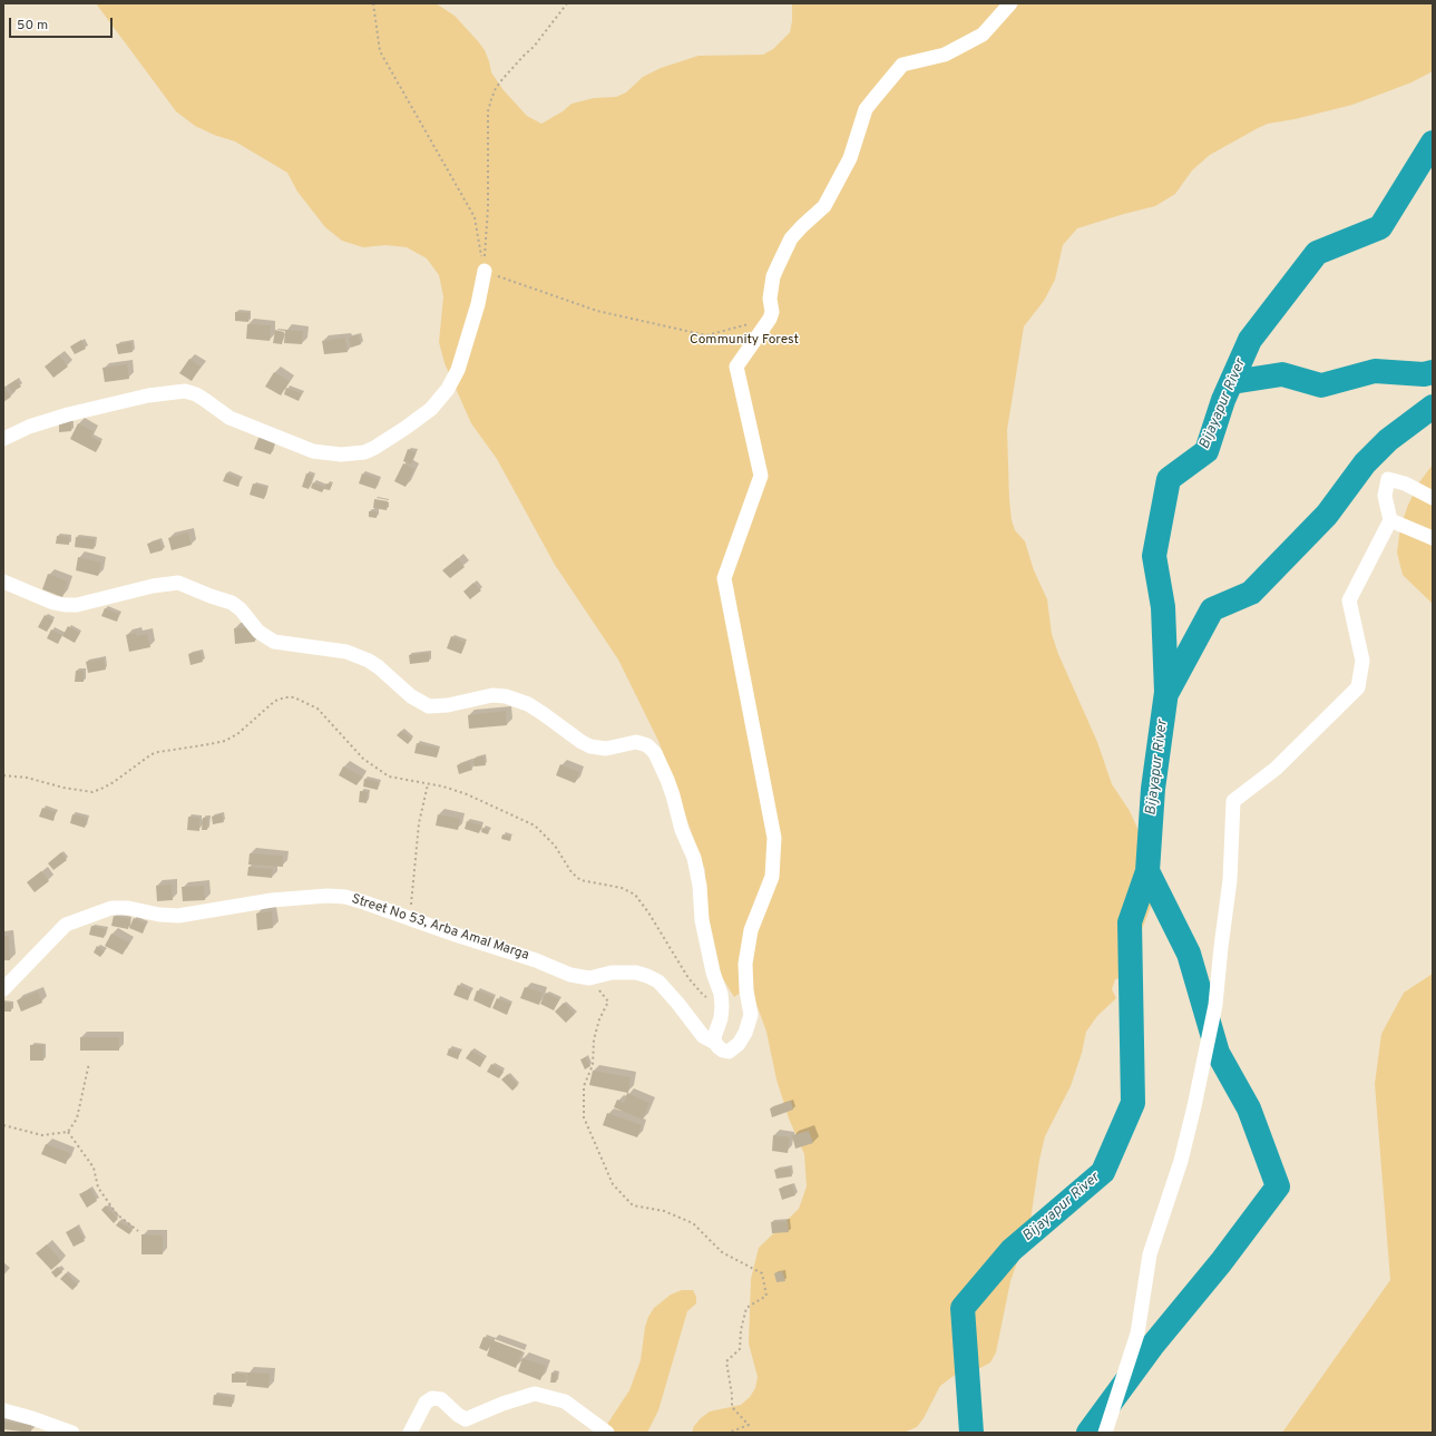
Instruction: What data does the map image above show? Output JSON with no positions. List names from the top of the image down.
{
  "streets": {
    "street": ["Street No 53, Arba Amal Marga"]
  },
  "water": ["Bijayapur River"],
  "parks": ["Community Forest"],
  "scale_bar": "50 m"
}
